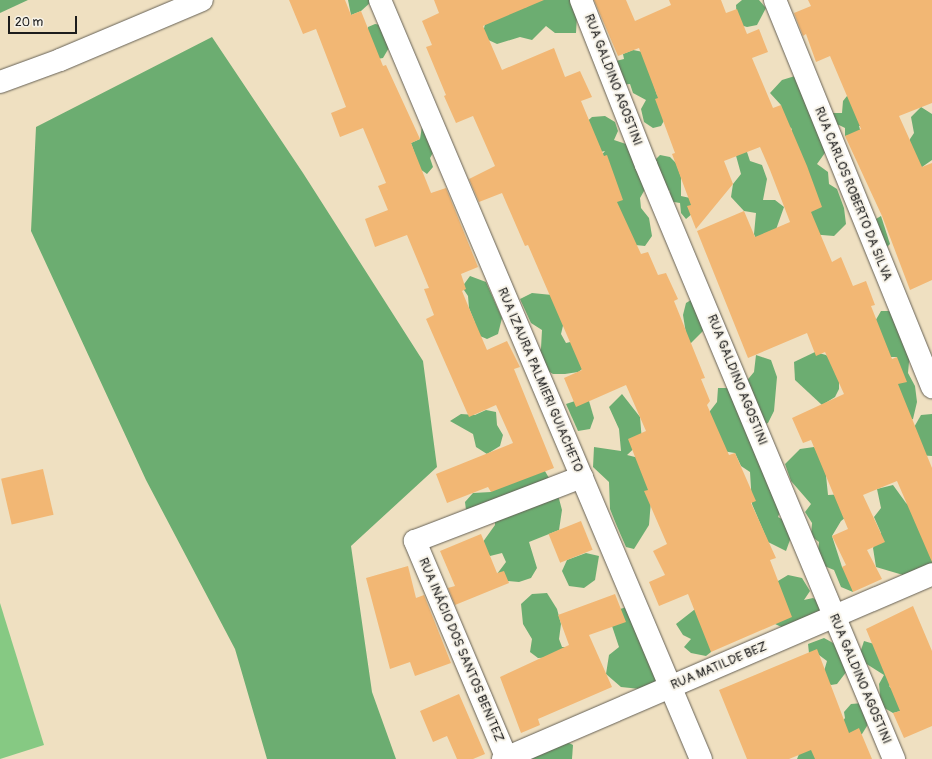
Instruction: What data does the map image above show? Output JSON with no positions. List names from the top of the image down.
{
  "streets": {
    "street": [
      "RUA GALDINO AGOSTINI",
      "RUA CARLOS ROBERTO DA SILVA",
      "RUA IZAURA PALMIERI GUIACHETO",
      "RUA INÁCIO DOS SANTOS BENITEZ",
      "RUA MATILDE BEZ"
    ]
  },
  "crossings": [
    ["RUA GALDINO AGOSTINI", "RUA MATILDE BEZ"],
    ["RUA IZAURA PALMIERI GUIACHETO", "RUA INÁCIO DOS SANTOS BENITEZ"],
    ["RUA IZAURA PALMIERI GUIACHETO", "RUA MATILDE BEZ"],
    ["RUA INÁCIO DOS SANTOS BENITEZ", "RUA MATILDE BEZ"]
  ],
  "scale_bar": "20 m"
}
